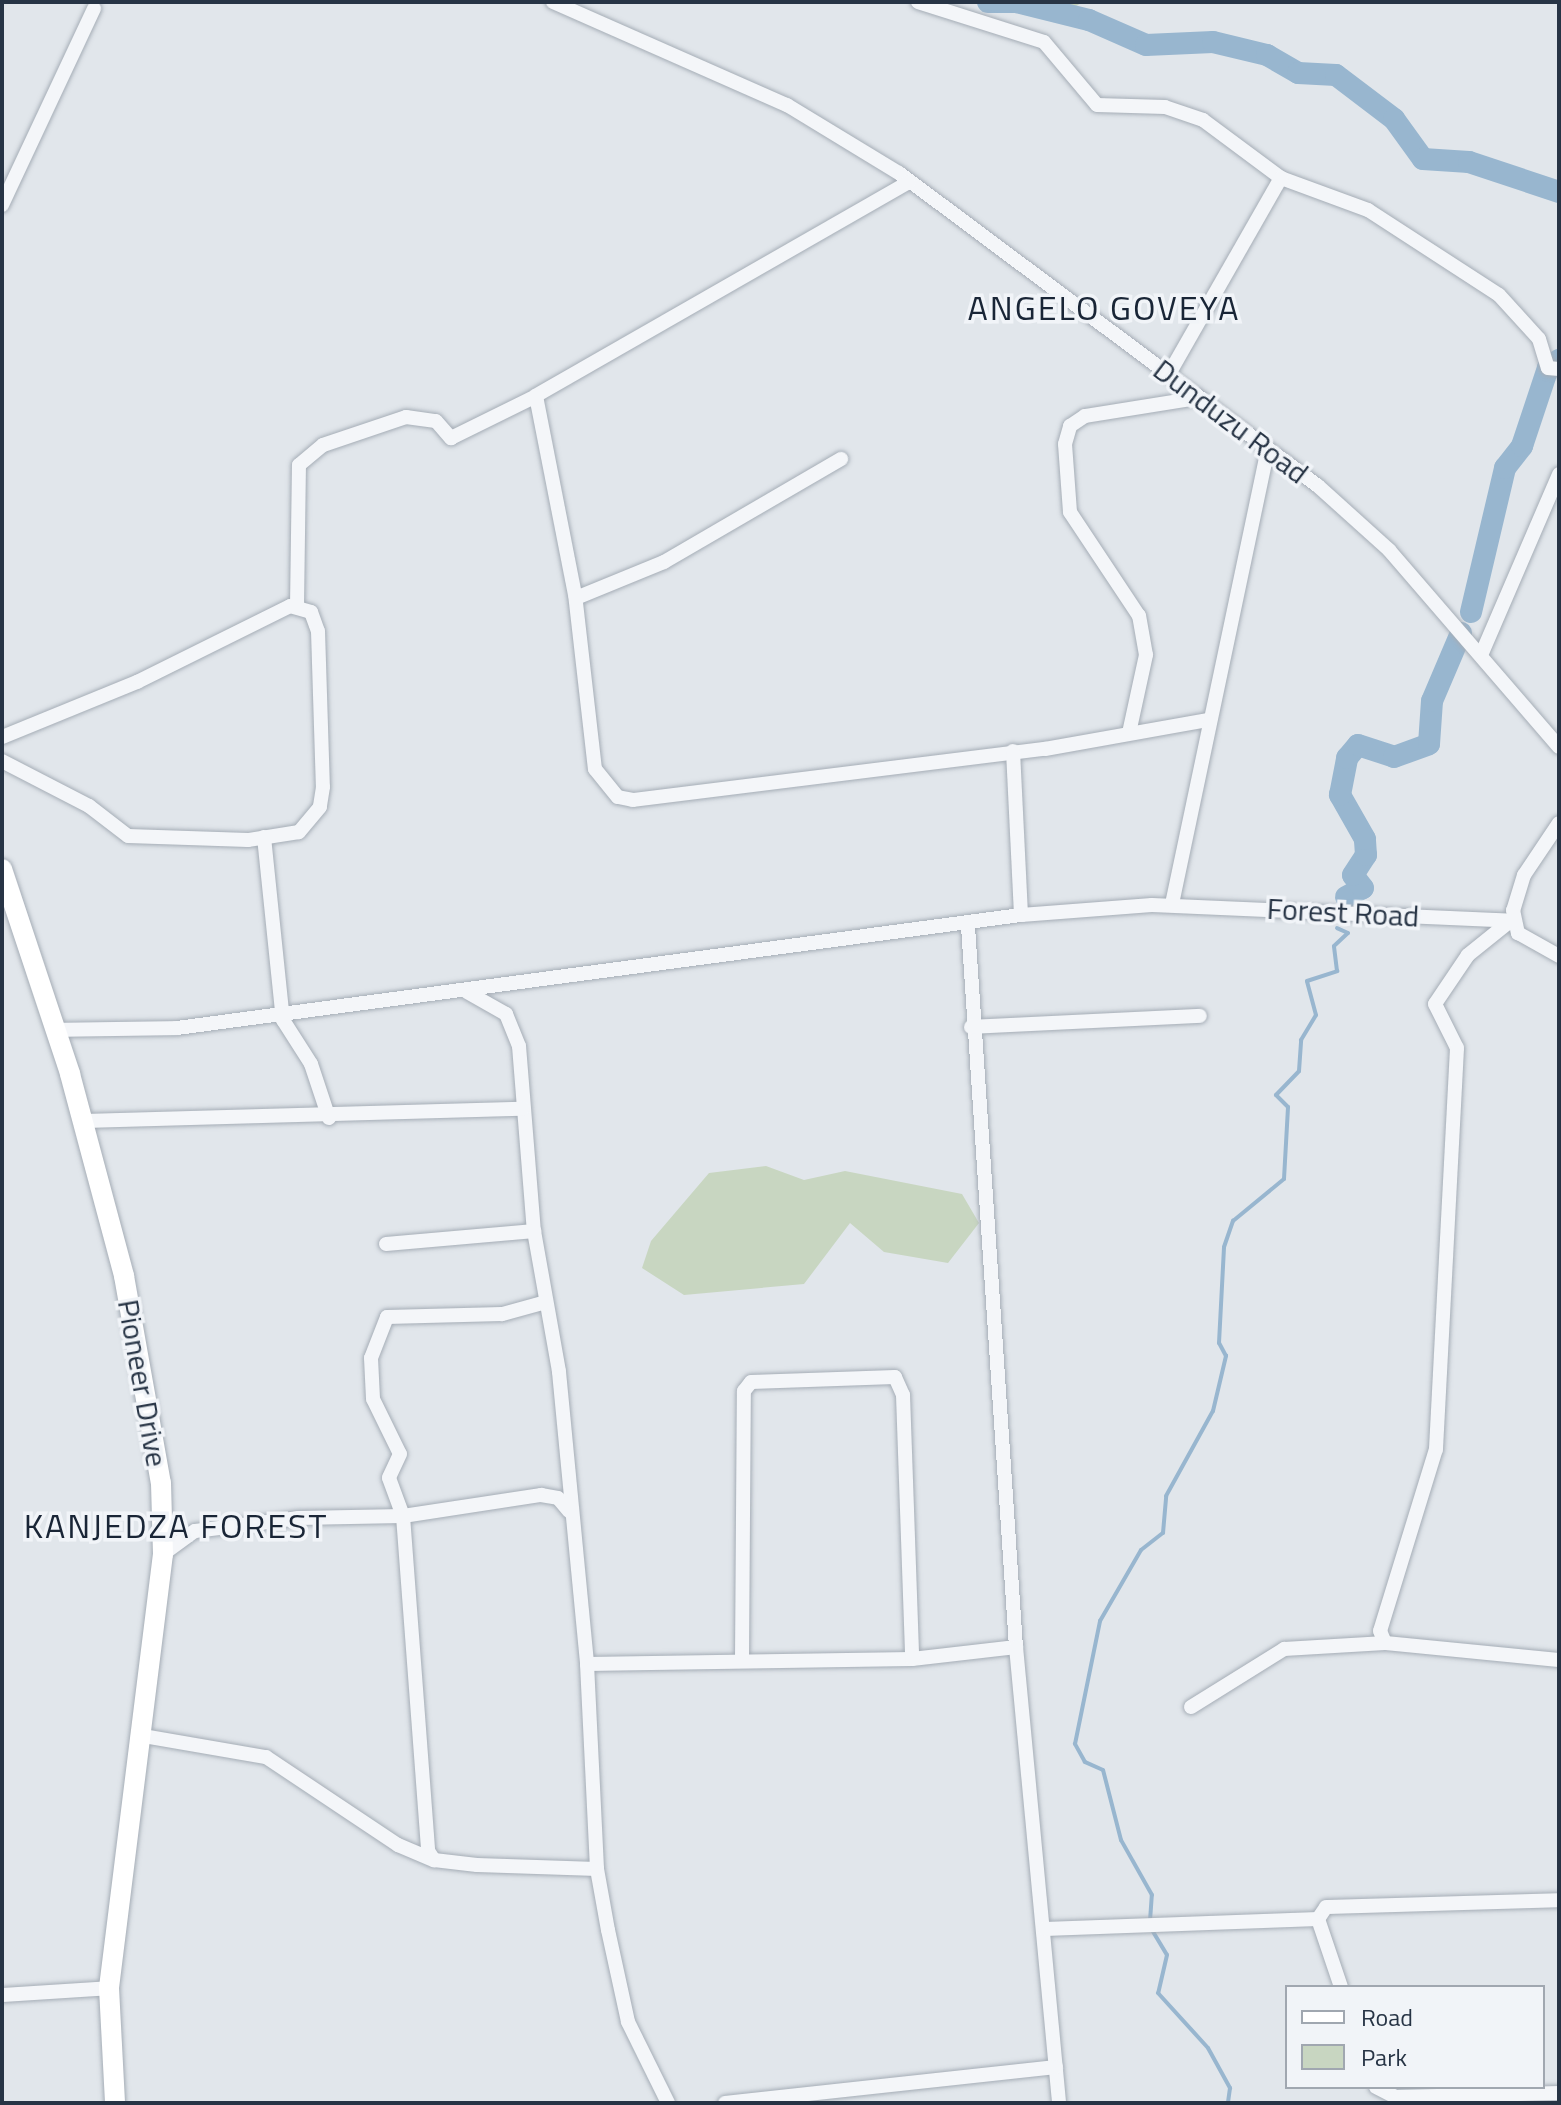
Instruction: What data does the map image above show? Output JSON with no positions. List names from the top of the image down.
{
  "streets": {
    "street": ["Dunduzu Road", "Forest Road", "Pioneer Drive"]
  },
  "crossings": [
    ["Forest Road", "Pioneer Drive"]
  ],
  "districts": ["ANGELO GOVEYA", "KANJEDZA FOREST"],
  "legend": ["Road", "Park"]
}
